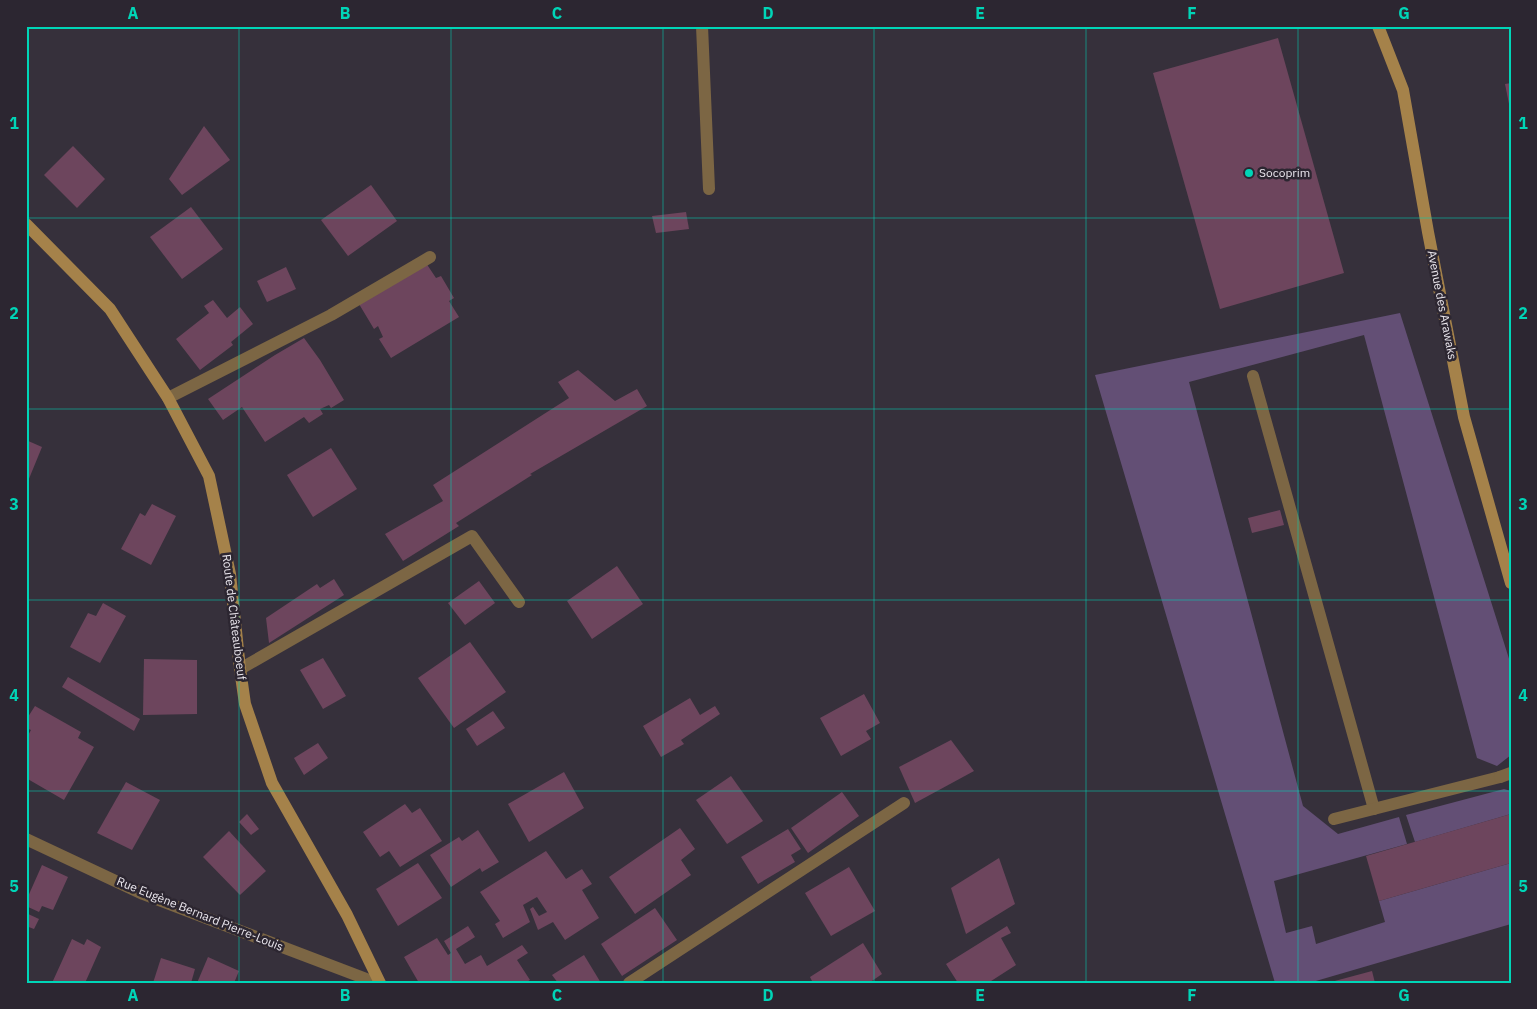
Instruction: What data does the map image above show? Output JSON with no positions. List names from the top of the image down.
{
  "streets": {
    "main road": ["Avenue des Arawaks", "Route de Châteauboeuf"],
    "street": ["Rue Eugène Bernard Pierre-Louis"]
  },
  "crossings": [
    ["Route de Châteauboeuf", "Rue Eugène Bernard Pierre-Louis"]
  ],
  "places": ["Socoprim"],
  "grid": {
    "columns": [
      "A",
      "B",
      "C",
      "D",
      "E",
      "F",
      "G"
    ],
    "rows": [
      "1",
      "2",
      "3",
      "4",
      "5"
    ]
  }
}
